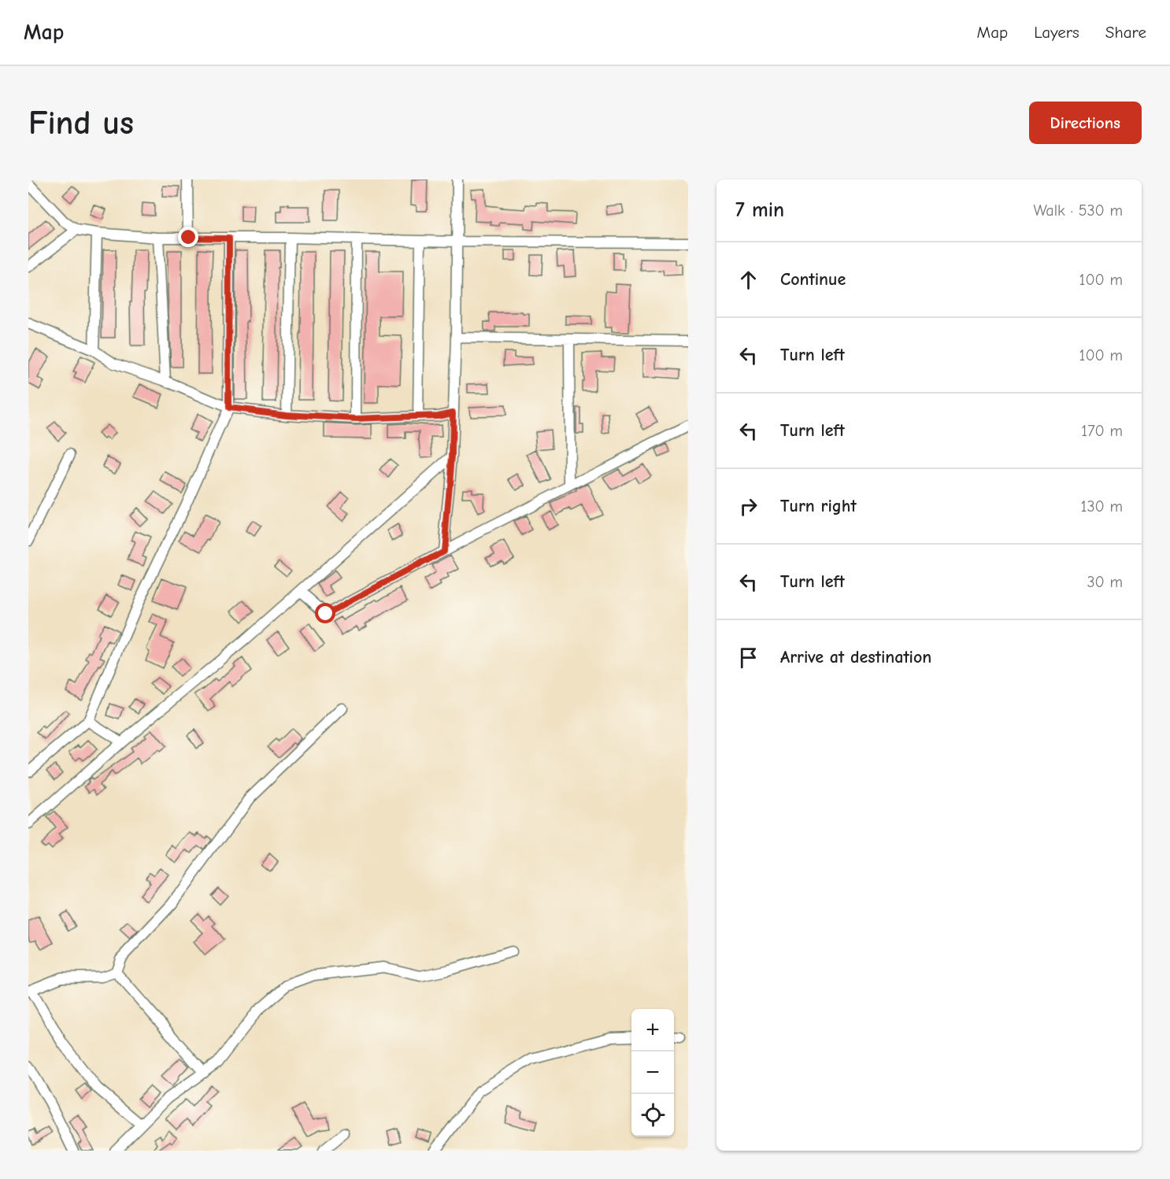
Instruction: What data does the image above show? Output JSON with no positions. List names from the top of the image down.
{
  "page": {
    "header": "Map",
    "nav": ["Map", "Layers", "Share"],
    "buttons": "Directions",
    "title": "Find us",
    "heading": ["7 min", "Walk · 530 m"],
    "list": [
      ["Continue", "100 m"],
      ["Turn left", "100 m"],
      ["Turn left", "170 m"],
      ["Turn right", "130 m"],
      ["Turn left", "30 m"],
      "Arrive at destination"
    ],
    "map_buttons": ["+", "−"]
  }
}
